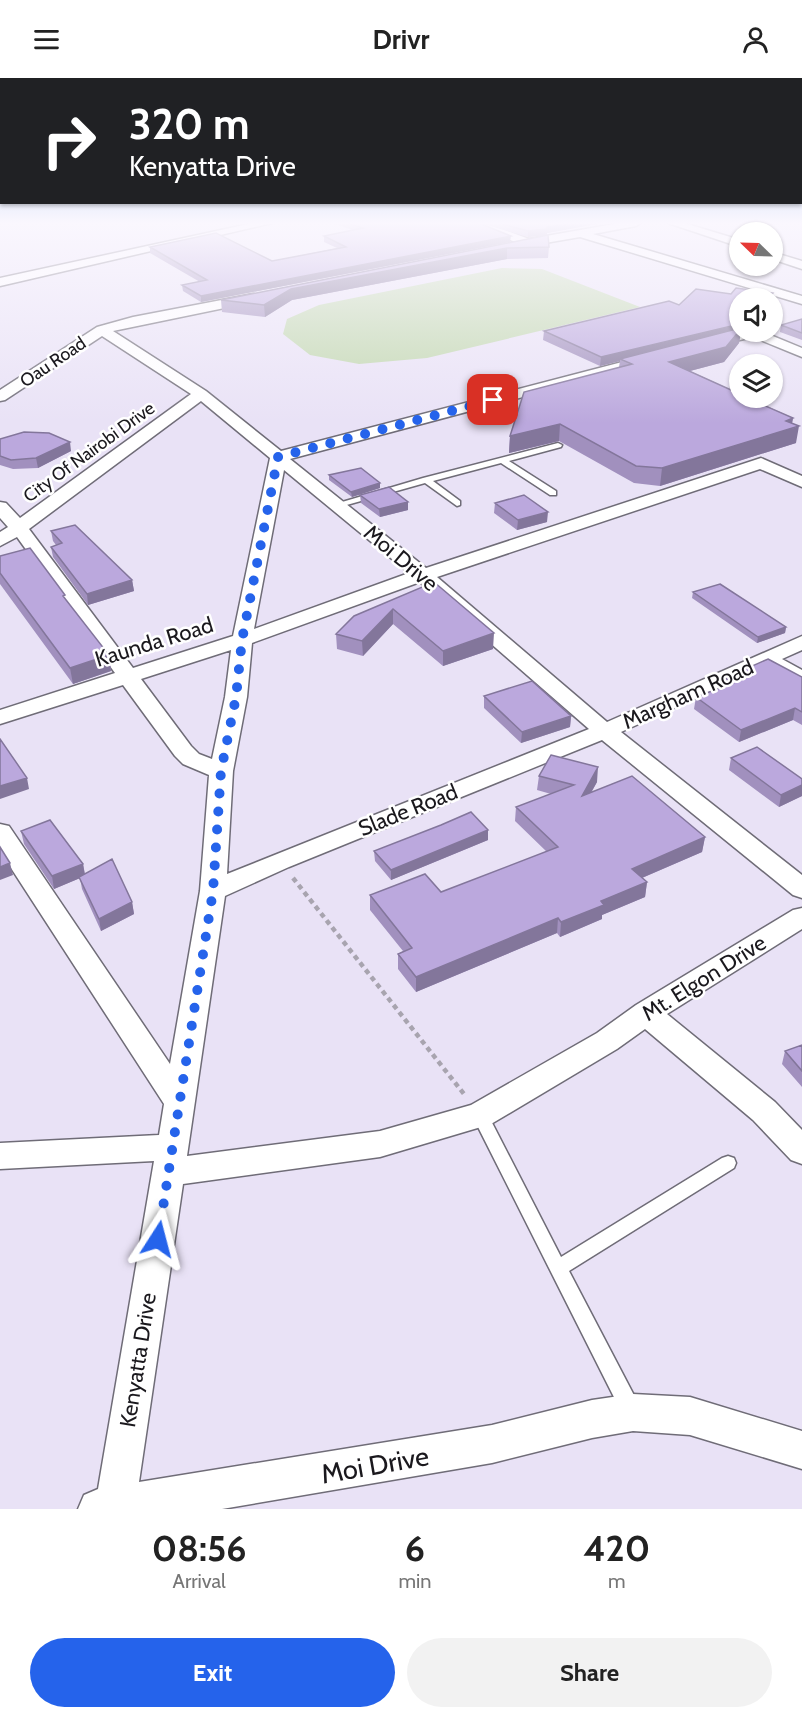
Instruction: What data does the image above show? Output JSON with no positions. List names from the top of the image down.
{
  "streets": {
    "street": [
      "Oau Road",
      "City Of Nairobi Drive",
      "Moi Drive",
      "Kaunda Road",
      "Margham Road",
      "Slade Road",
      "Mt. Elgon Drive",
      "Kenyatta Drive"
    ]
  },
  "crossings": [
    ["Oau Road", "Moi Drive"],
    ["City Of Nairobi Drive", "Moi Drive"],
    ["Moi Drive", "Kaunda Road"],
    ["Moi Drive", "Margham Road"],
    ["Moi Drive", "Slade Road"],
    ["Moi Drive", "Kenyatta Drive"],
    ["Kaunda Road", "Kenyatta Drive"],
    ["Margham Road", "Slade Road"],
    ["Slade Road", "Kenyatta Drive"],
    ["Mt. Elgon Drive", "Kenyatta Drive"]
  ],
  "north": "top left",
  "page": {
    "header": "Drivr",
    "turn": ["320 m", "Kenyatta Drive"],
    "eta": [
      "08:56",
      "Arrival",
      "6",
      "min",
      "420",
      "m"
    ],
    "buttons": ["Exit", "Share"]
  }
}
